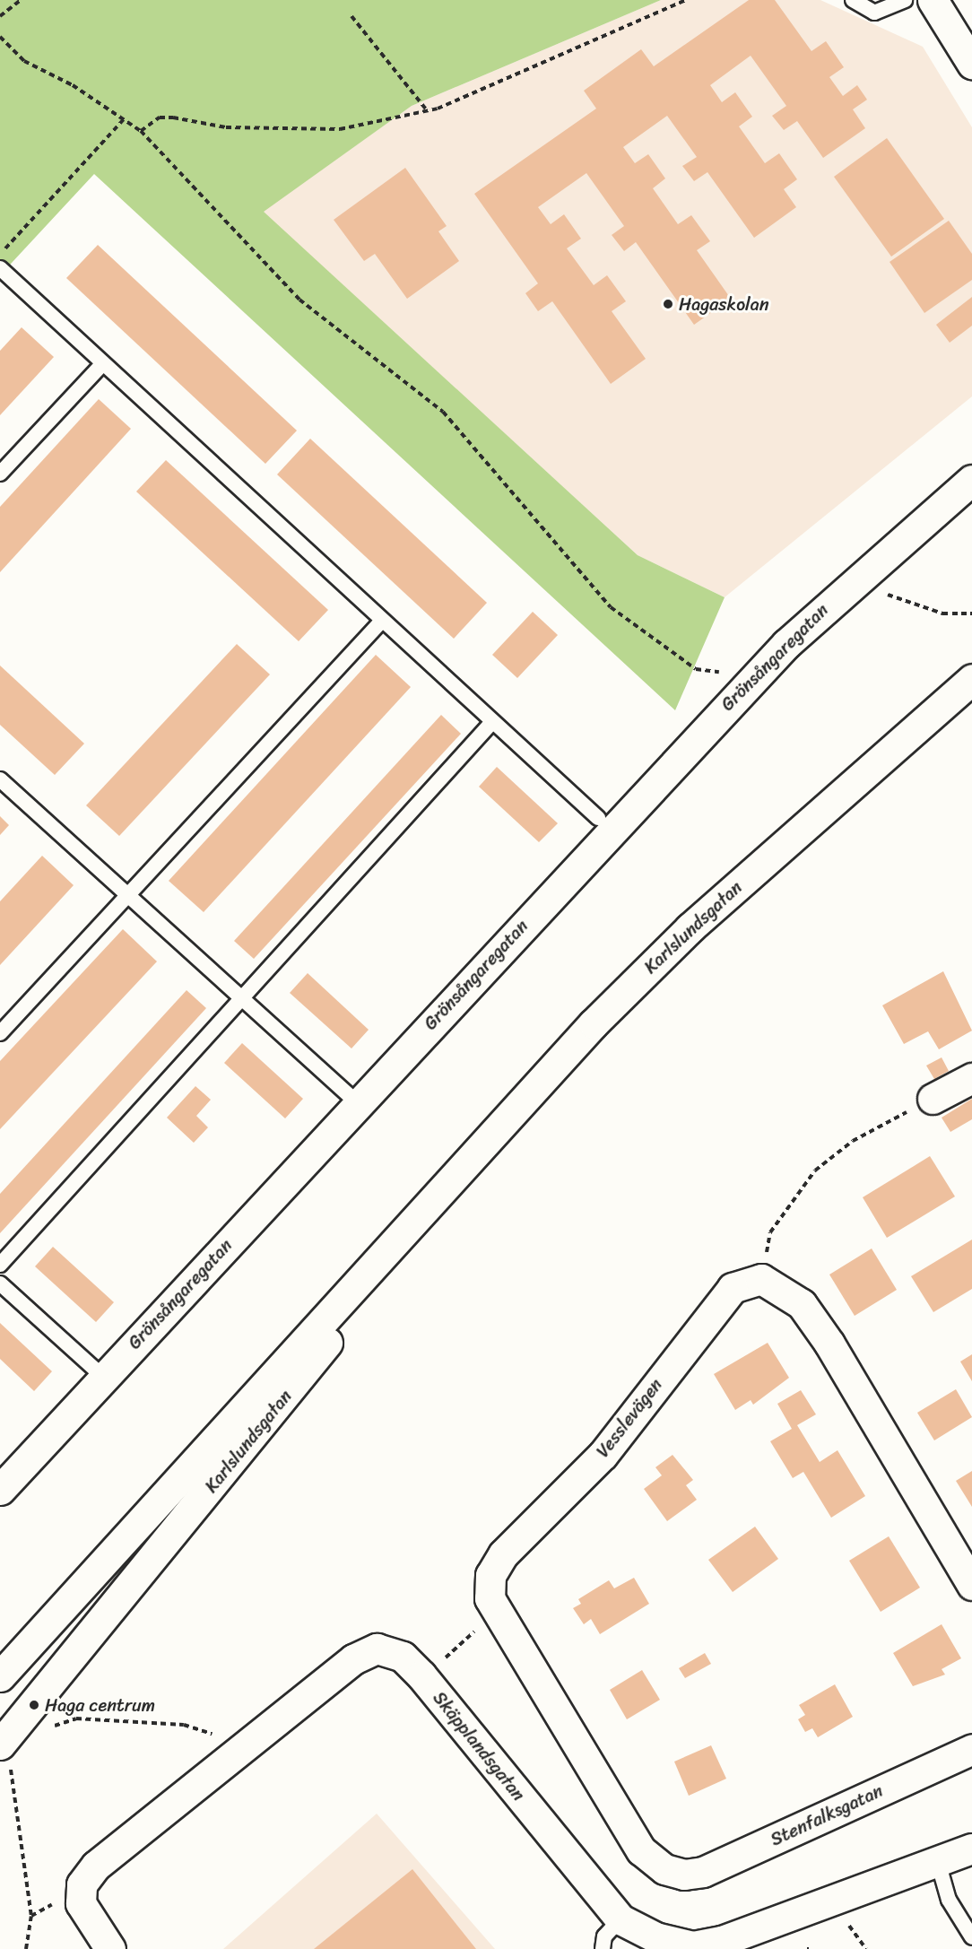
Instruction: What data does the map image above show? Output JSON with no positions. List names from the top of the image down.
{
  "streets": {
    "street": [
      "Grönsångaregatan",
      "Karlslundsgatan",
      "Vesslevägen",
      "Skäpplandsgatan",
      "Stenfalksgatan"
    ]
  },
  "crossings": [
    ["Vesslevägen", "Stenfalksgatan"]
  ],
  "places": ["Hagaskolan", "Haga centrum"]
}
